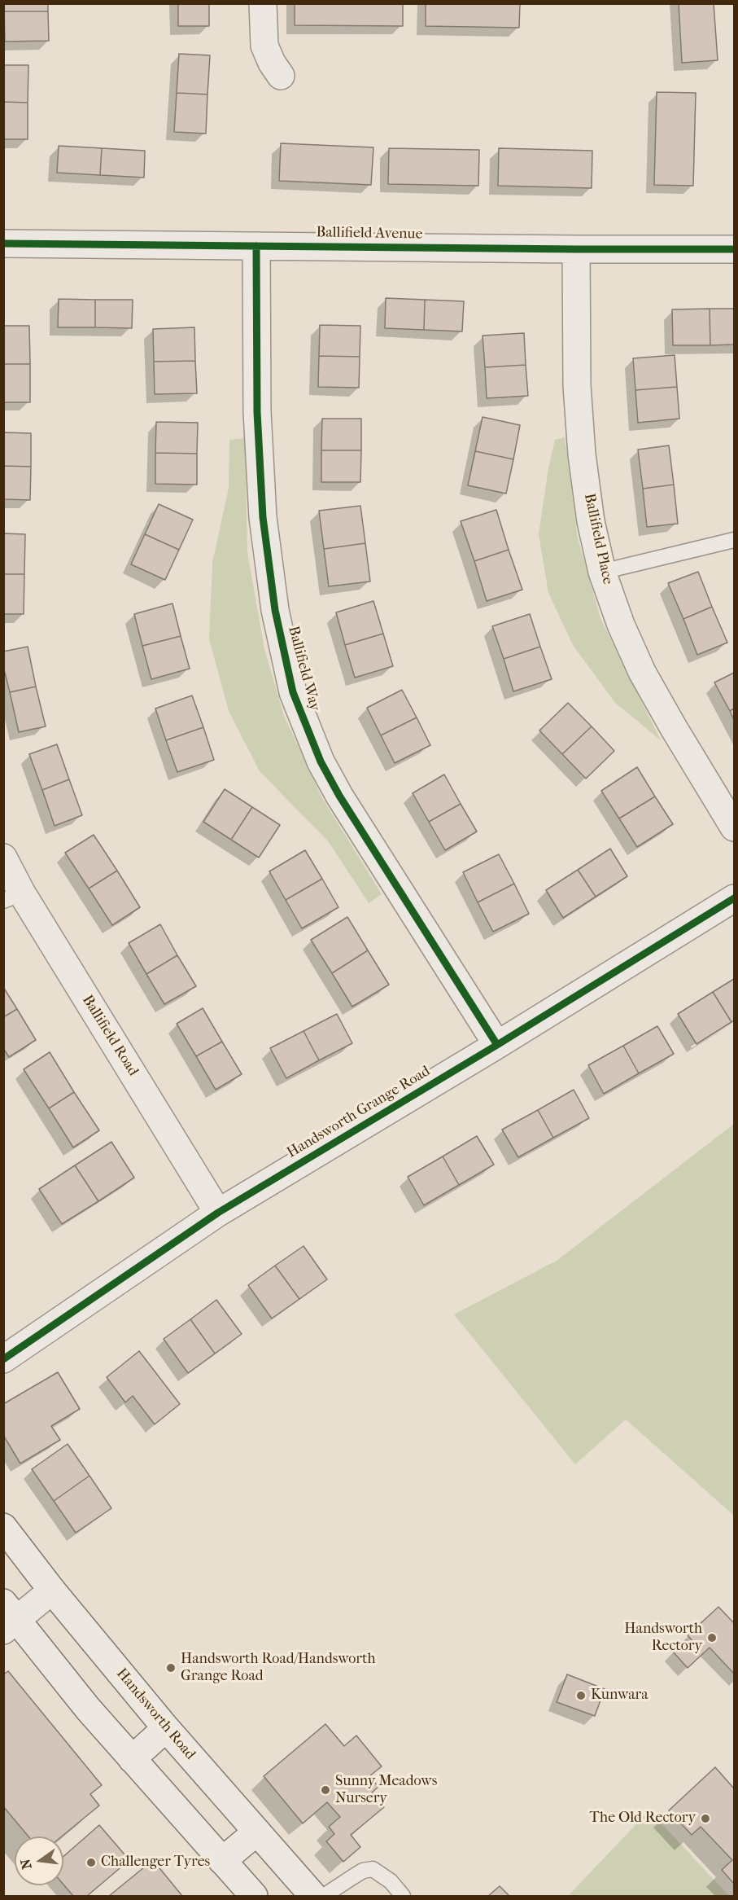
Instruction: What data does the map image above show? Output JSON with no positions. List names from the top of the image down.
{
  "streets": {
    "street": [
      "Ballifield Avenue",
      "Ballifield Place",
      "Ballifield Way",
      "Ballifield Road",
      "Handsworth Grange Road",
      "Handsworth Road"
    ]
  },
  "crossings": [
    ["Ballifield Avenue", "Ballifield Place"],
    ["Ballifield Avenue", "Ballifield Way"],
    ["Ballifield Way", "Handsworth Grange Road"],
    ["Ballifield Road", "Handsworth Grange Road"]
  ],
  "places": [
    "Handsworth Rectory",
    "Handsworth Road/Handsworth Grange Road",
    "Kunwara",
    "Sunny Meadows Nursery",
    "The Old Rectory",
    "Challenger Tyres"
  ],
  "north": "left"
}
